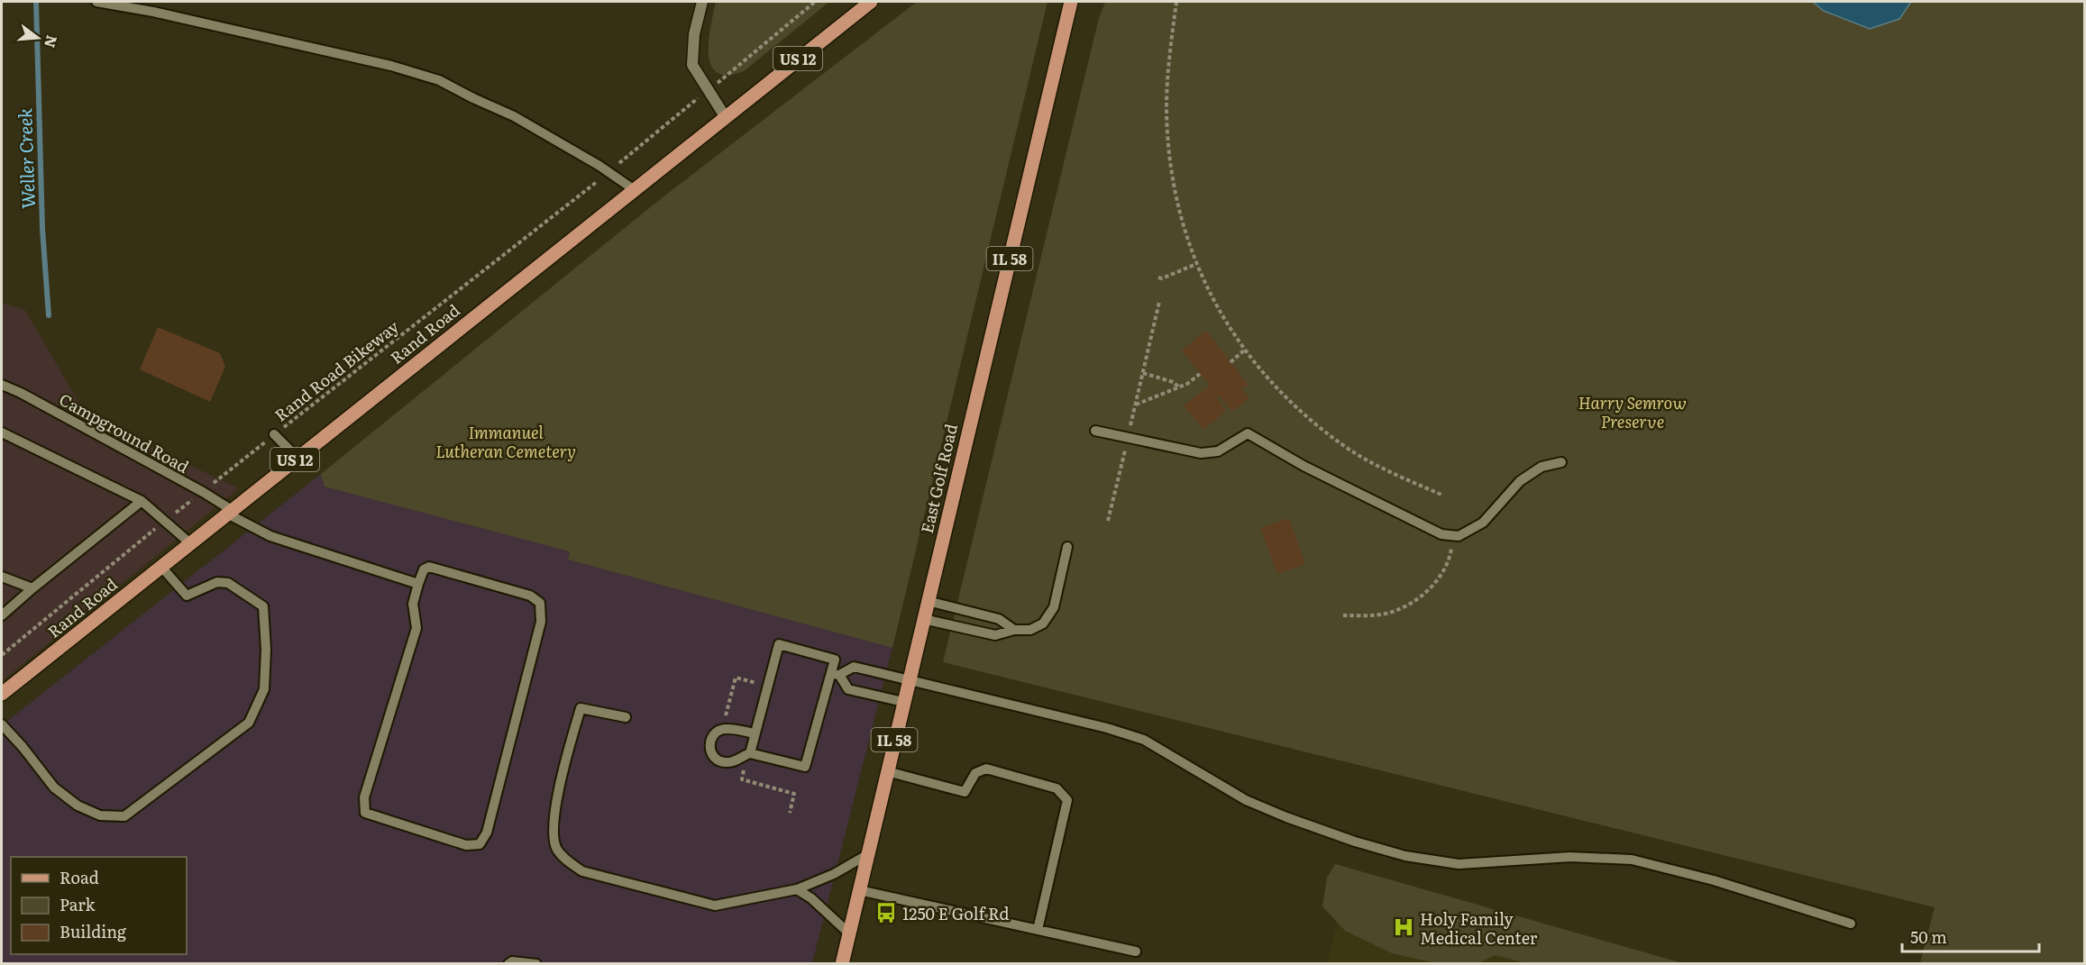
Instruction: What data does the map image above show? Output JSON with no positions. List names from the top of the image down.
{
  "streets": {
    "main road": [
      "US 12",
      "IL 58",
      "Rand Road",
      "East Golf Road"
    ],
    "lane": ["Campground Road"],
    "path": ["Rand Road Bikeway"]
  },
  "crossings": [
    ["Rand Road", "Campground Road"],
    ["Rand Road Bikeway", "Campground Road"]
  ],
  "water": ["Weller Creek"],
  "parks": ["Harry Semrow Preserve", "Immanuel Lutheran Cemetery"],
  "places": {
    "bus stop": ["1250 E Golf Rd"],
    "hospital": ["Holy Family Medical Center"]
  },
  "legend": ["Road", "Park", "Building"],
  "scale_bar": "50 m",
  "north": "right"
}
